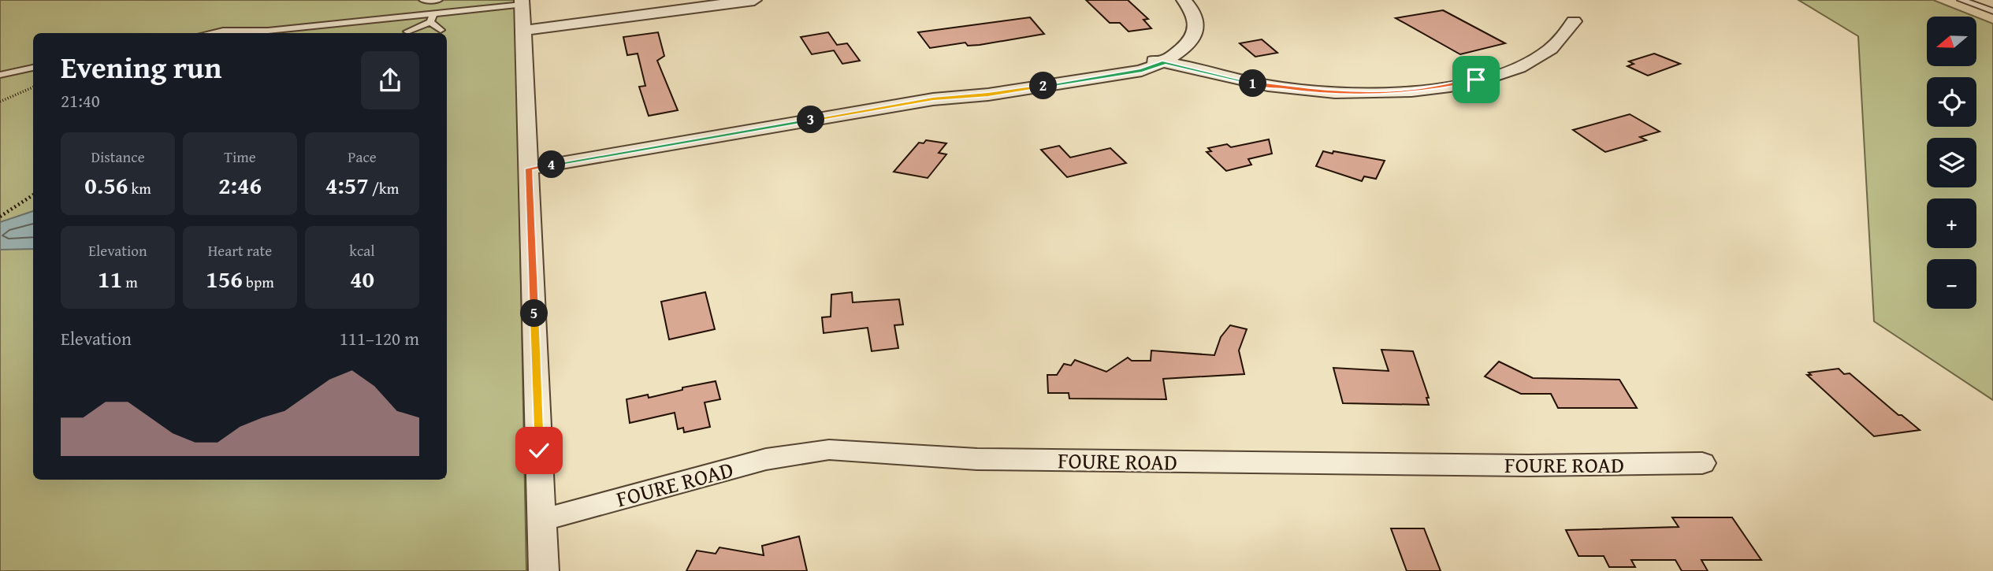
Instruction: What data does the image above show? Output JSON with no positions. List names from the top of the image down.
{
  "streets": {
    "street": ["FOURE ROAD"]
  },
  "north": "left",
  "page": {
    "map_buttons": ["+", "−"],
    "heading": ["Evening run", "21:40"],
    "pins": [
      "1",
      "2",
      "3",
      "4",
      "5"
    ],
    "stats": [
      ["Distance", "0.56 km"],
      ["Time", "2:46"],
      ["Pace", "4:57 /km"],
      ["Elevation", "11 m"],
      ["Heart rate", "156 bpm"],
      ["kcal", "40"]
    ],
    "chart": ["Elevation", "111–120 m"]
  }
}
